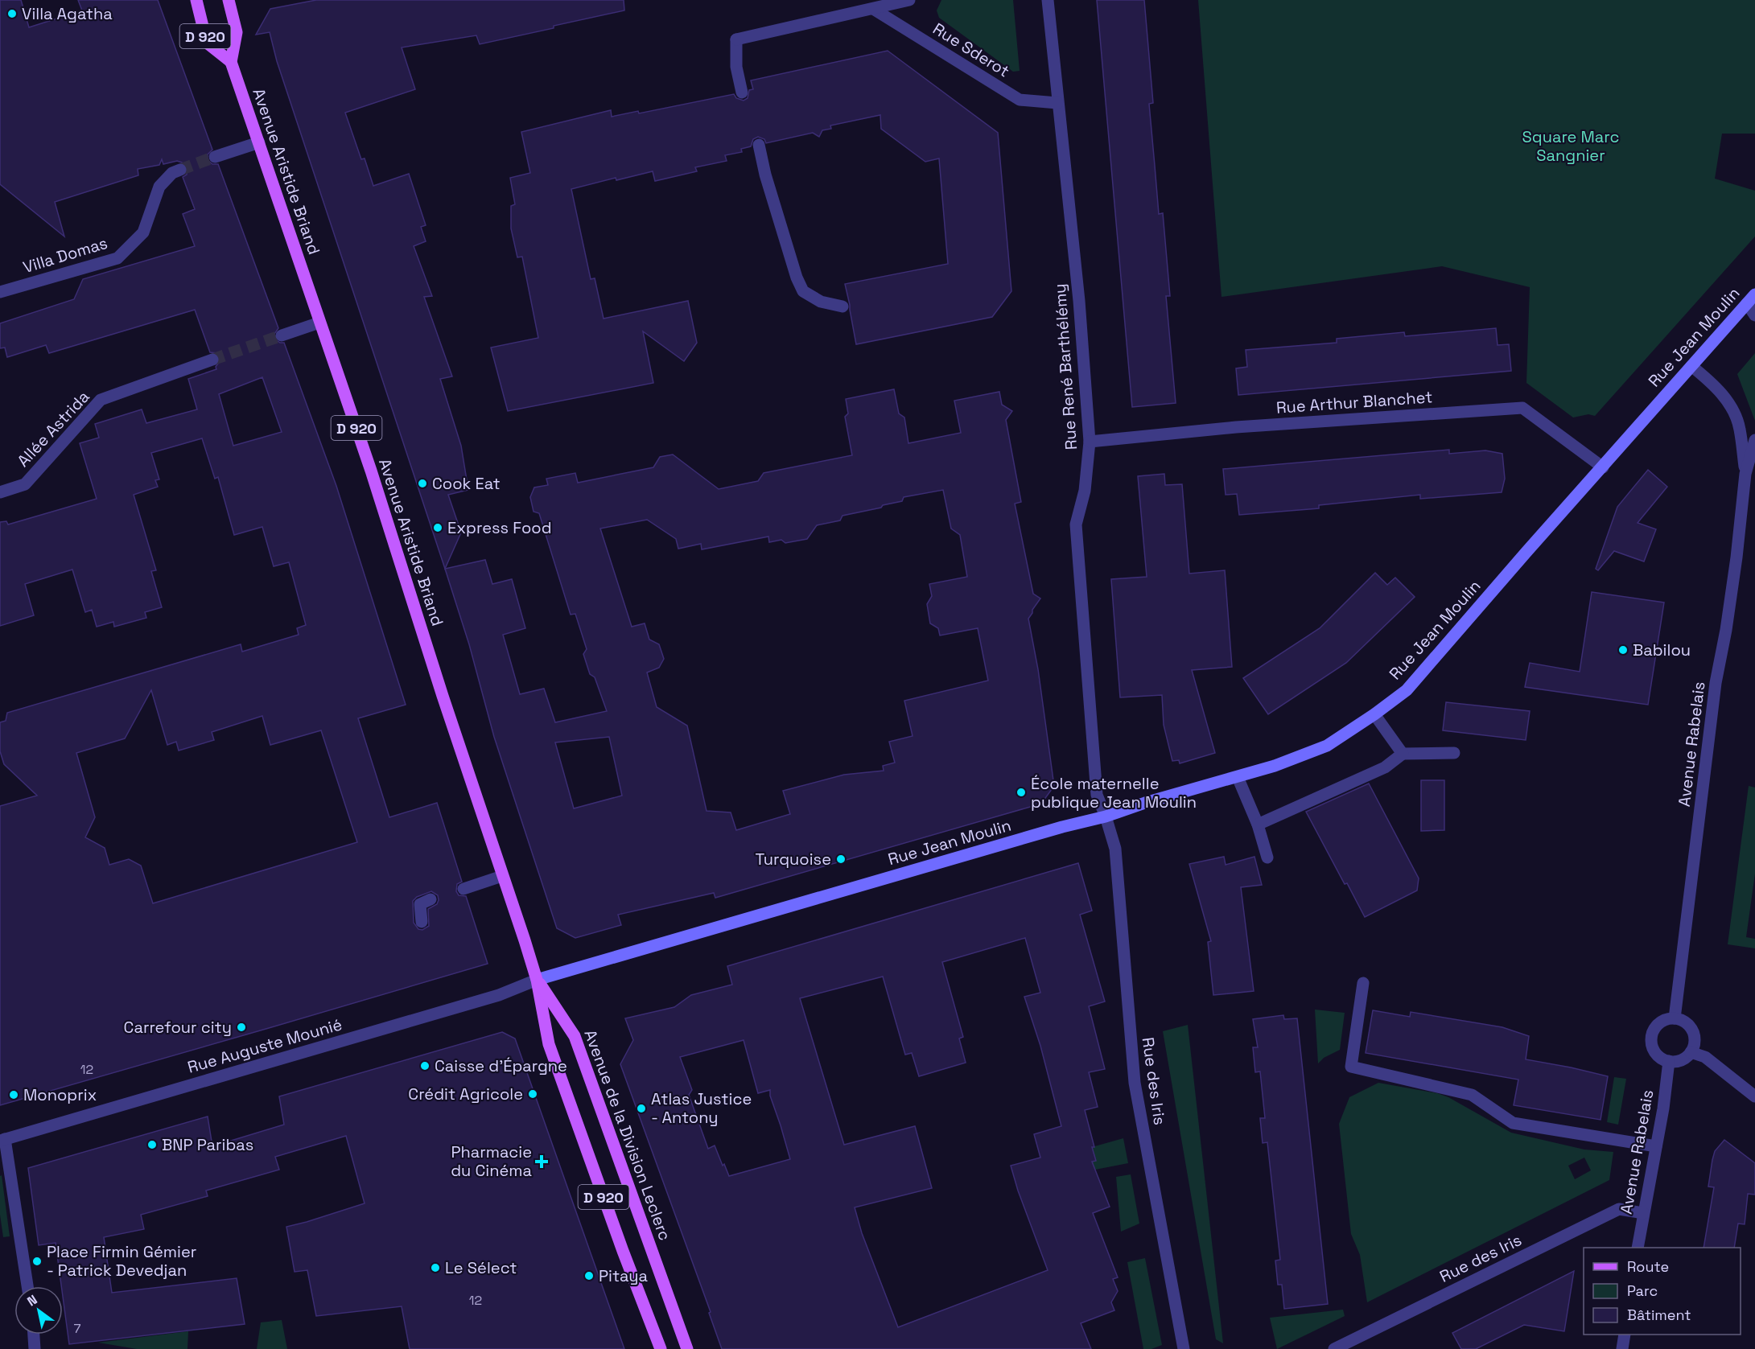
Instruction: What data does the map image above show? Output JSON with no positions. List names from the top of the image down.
{
  "streets": {
    "main road": [
      "D 920",
      "Avenue Aristide Briand",
      "Rue Jean Moulin",
      "Avenue de la Division Leclerc"
    ],
    "street": [
      "Rue Sderot",
      "Villa Domas",
      "Rue René Barthélémy",
      "Rue Arthur Blanchet",
      "Allée Astrida",
      "Avenue Rabelais",
      "Rue Auguste Mounié",
      "Rue des Iris"
    ]
  },
  "crossings": [
    ["D 920", "Avenue Aristide Briand"],
    ["D 920", "Rue Jean Moulin"],
    ["D 920", "Rue Auguste Mounié"],
    ["D 920", "Avenue de la Division Leclerc"],
    ["Rue Sderot", "Rue René Barthélémy"],
    ["Avenue Aristide Briand", "Rue Jean Moulin"],
    ["Avenue Aristide Briand", "Rue Auguste Mounié"],
    ["Avenue Aristide Briand", "Avenue de la Division Leclerc"],
    ["Rue Jean Moulin", "Rue René Barthélémy"],
    ["Rue Jean Moulin", "Rue Arthur Blanchet"],
    ["Rue Jean Moulin", "Avenue Rabelais"],
    ["Rue Jean Moulin", "Rue Auguste Mounié"],
    ["Rue Jean Moulin", "Rue des Iris"],
    ["Rue Jean Moulin", "Avenue de la Division Leclerc"],
    ["Rue René Barthélémy", "Rue Arthur Blanchet"],
    ["Rue René Barthélémy", "Rue des Iris"],
    ["Avenue Rabelais", "Rue des Iris"],
    ["Rue Auguste Mounié", "Avenue de la Division Leclerc"]
  ],
  "parks": ["Square Marc Sangnier"],
  "places": {
    "other": [
      "Villa Agatha",
      "Cook Eat",
      "Express Food",
      "Babilou",
      "École maternelle publique Jean Moulin",
      "Turquoise",
      "Carrefour city",
      "Caisse d'Épargne",
      "Crédit Agricole",
      "Monoprix",
      "Atlas Justice - Antony",
      "BNP Paribas",
      "Place Firmin Gémier - Patrick Devedjan",
      "Le Sélect",
      "Pitaya"
    ],
    "health": ["Pharmacie du Cinéma"]
  },
  "house_numbers": ["12", "12", "7"],
  "legend": ["Route", "Parc", "Bâtiment"],
  "north": "top left"
}
